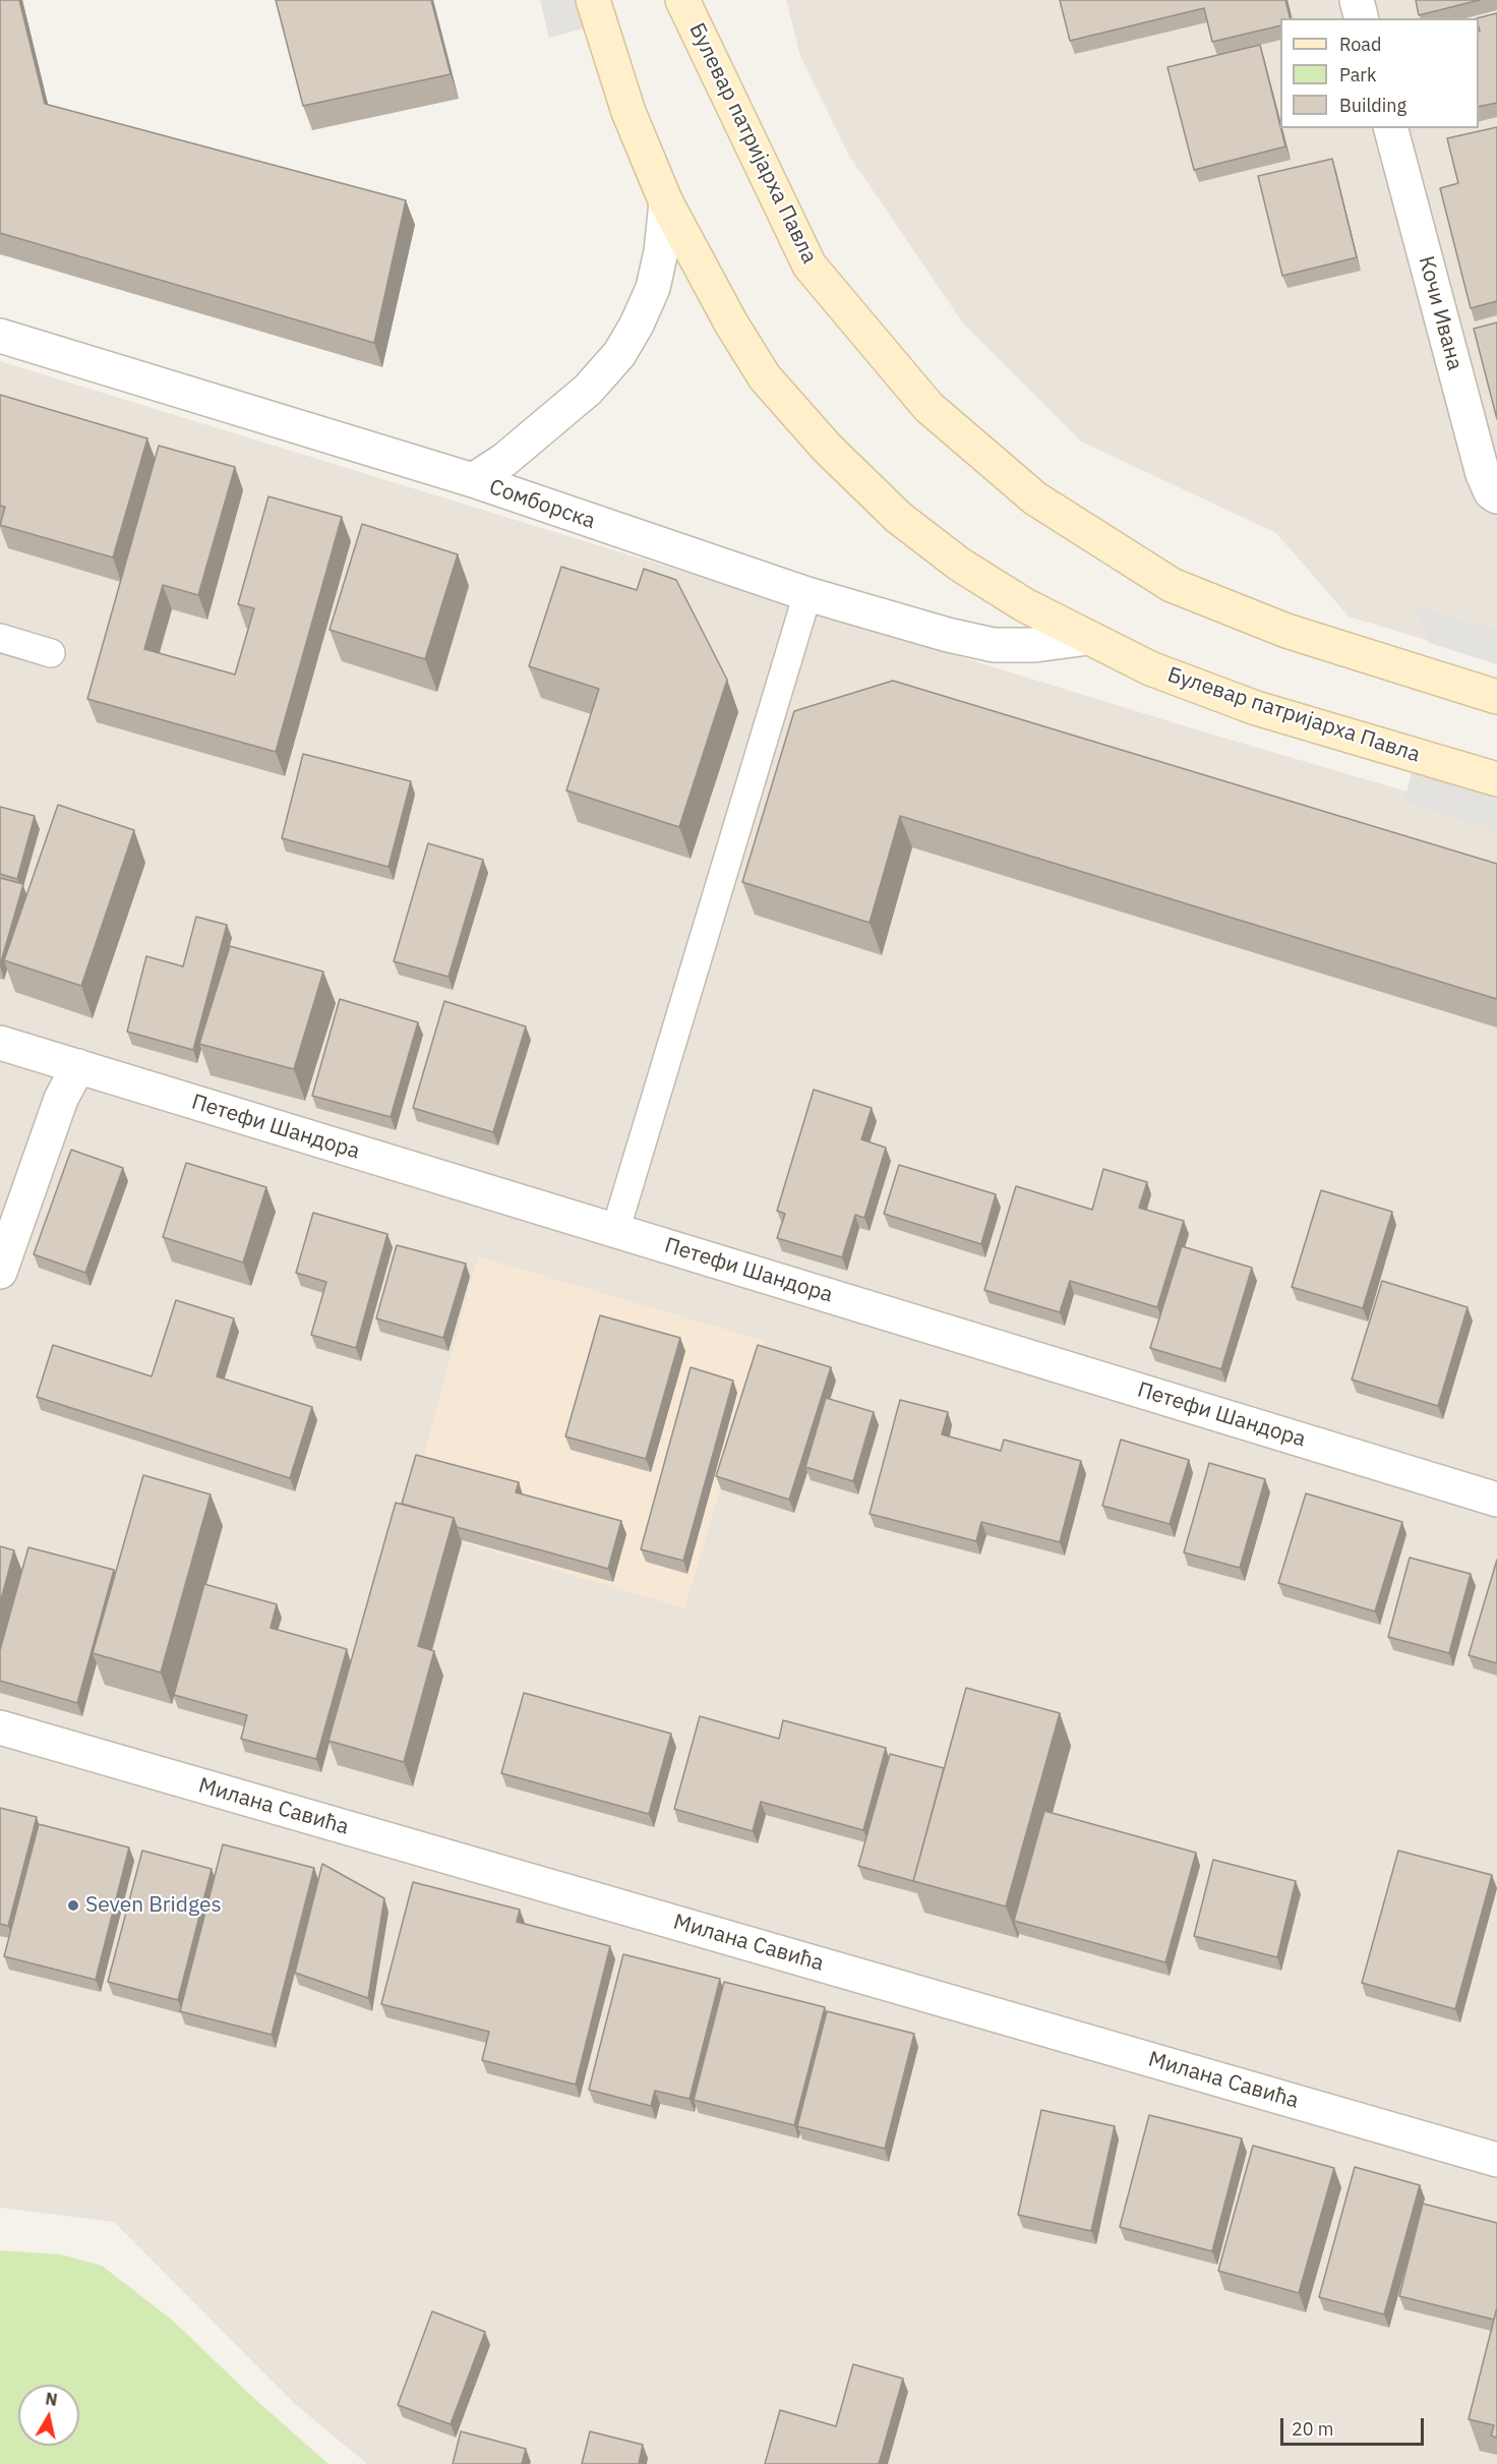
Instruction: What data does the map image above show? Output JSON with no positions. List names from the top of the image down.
{
  "streets": {
    "main road": ["Булевар патријарха Павла"],
    "street": [
      "Кочи Ивана",
      "Сомборска",
      "Петефи Шандора",
      "Милана Савића"
    ]
  },
  "crossings": [
    ["Булевар патријарха Павла", "Сомборска"]
  ],
  "places": ["Seven Bridges"],
  "legend": ["Road", "Park", "Building"],
  "scale_bar": "20 m",
  "north": "top"
}
